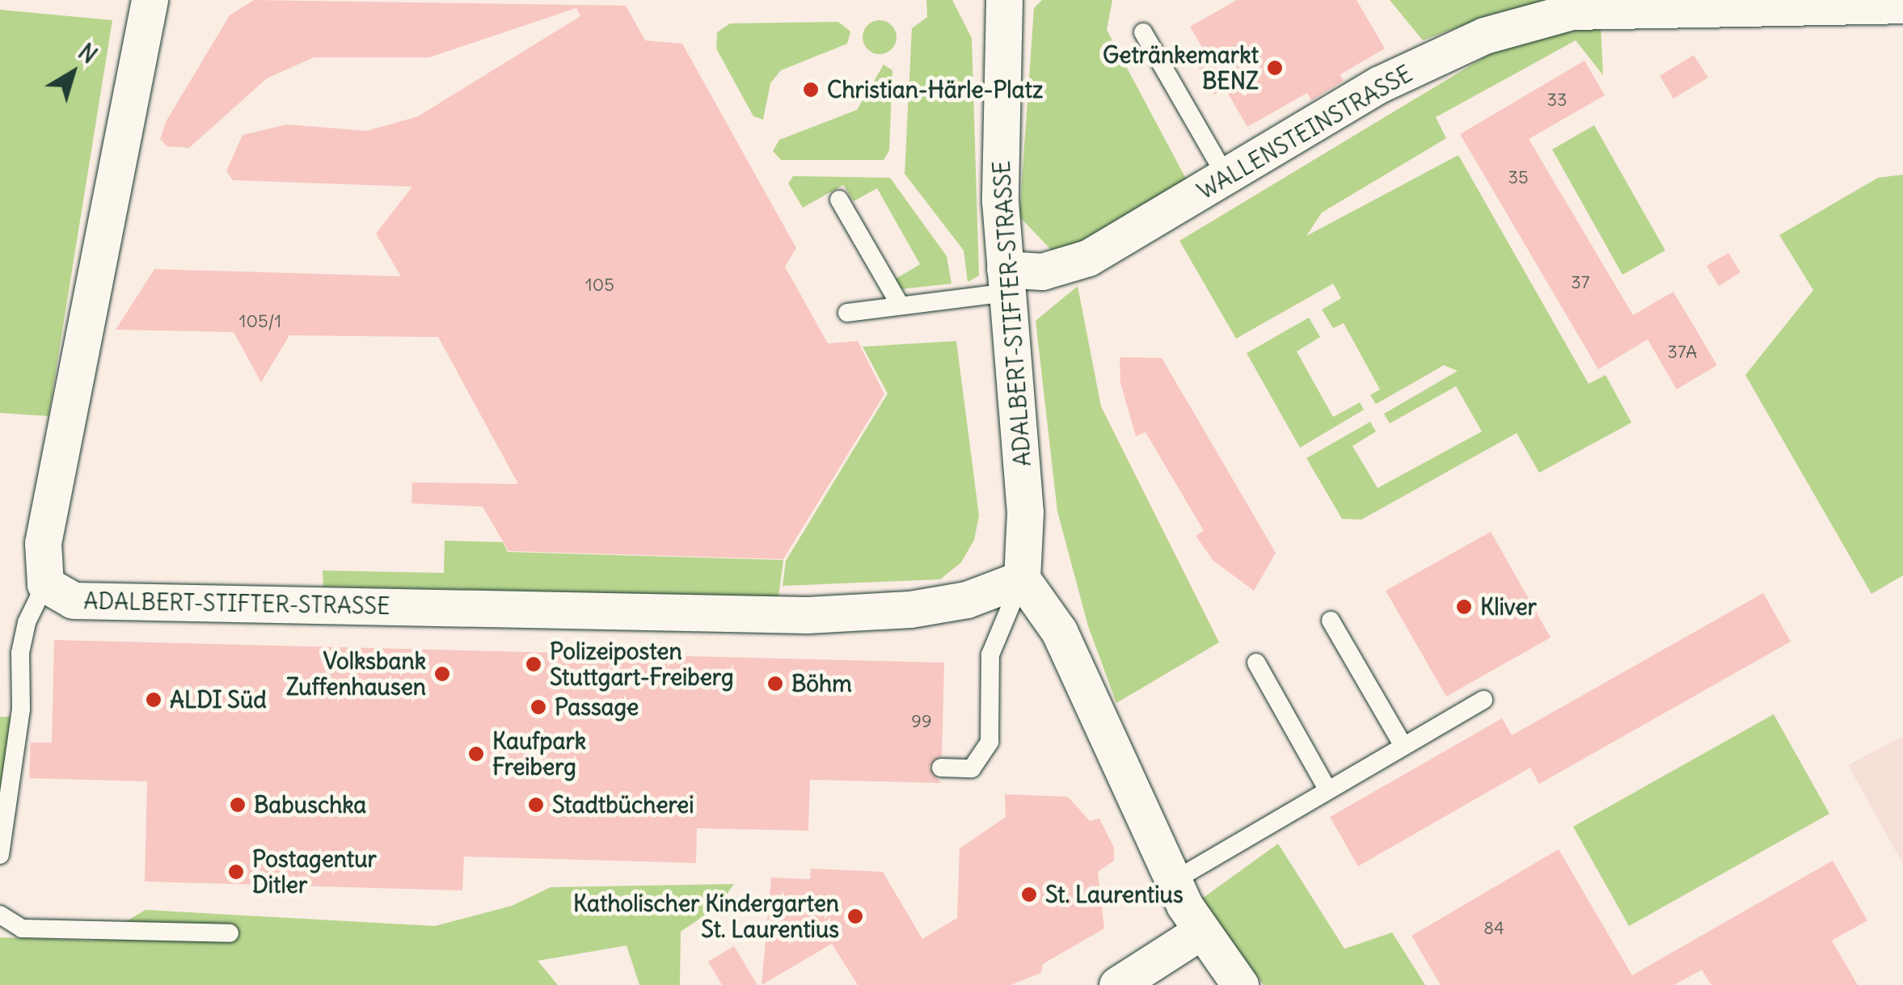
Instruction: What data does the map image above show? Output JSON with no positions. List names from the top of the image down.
{
  "streets": {
    "street": ["WALLENSTEINSTRASSE", "ADALBERT-STIFTER-STRASSE"]
  },
  "crossings": [
    ["WALLENSTEINSTRASSE", "ADALBERT-STIFTER-STRASSE"]
  ],
  "places": [
    "Getränkemarkt BENZ",
    "Christian-Härle-Platz",
    "Kliver",
    "Polizeiposten Stuttgart-Freiberg",
    "Volksbank Zuffenhausen",
    "Böhm",
    "ALDI Süd",
    "Passage",
    "Kaufpark Freiberg",
    "Babuschka",
    "Stadtbücherei",
    "Postagentur Ditler",
    "St. Laurentius",
    "Katholischer Kindergarten St. Laurentius"
  ],
  "house_numbers": [
    "33",
    "35",
    "37",
    "105",
    "105/1",
    "37A",
    "99",
    "84"
  ],
  "north": "top right"
}
